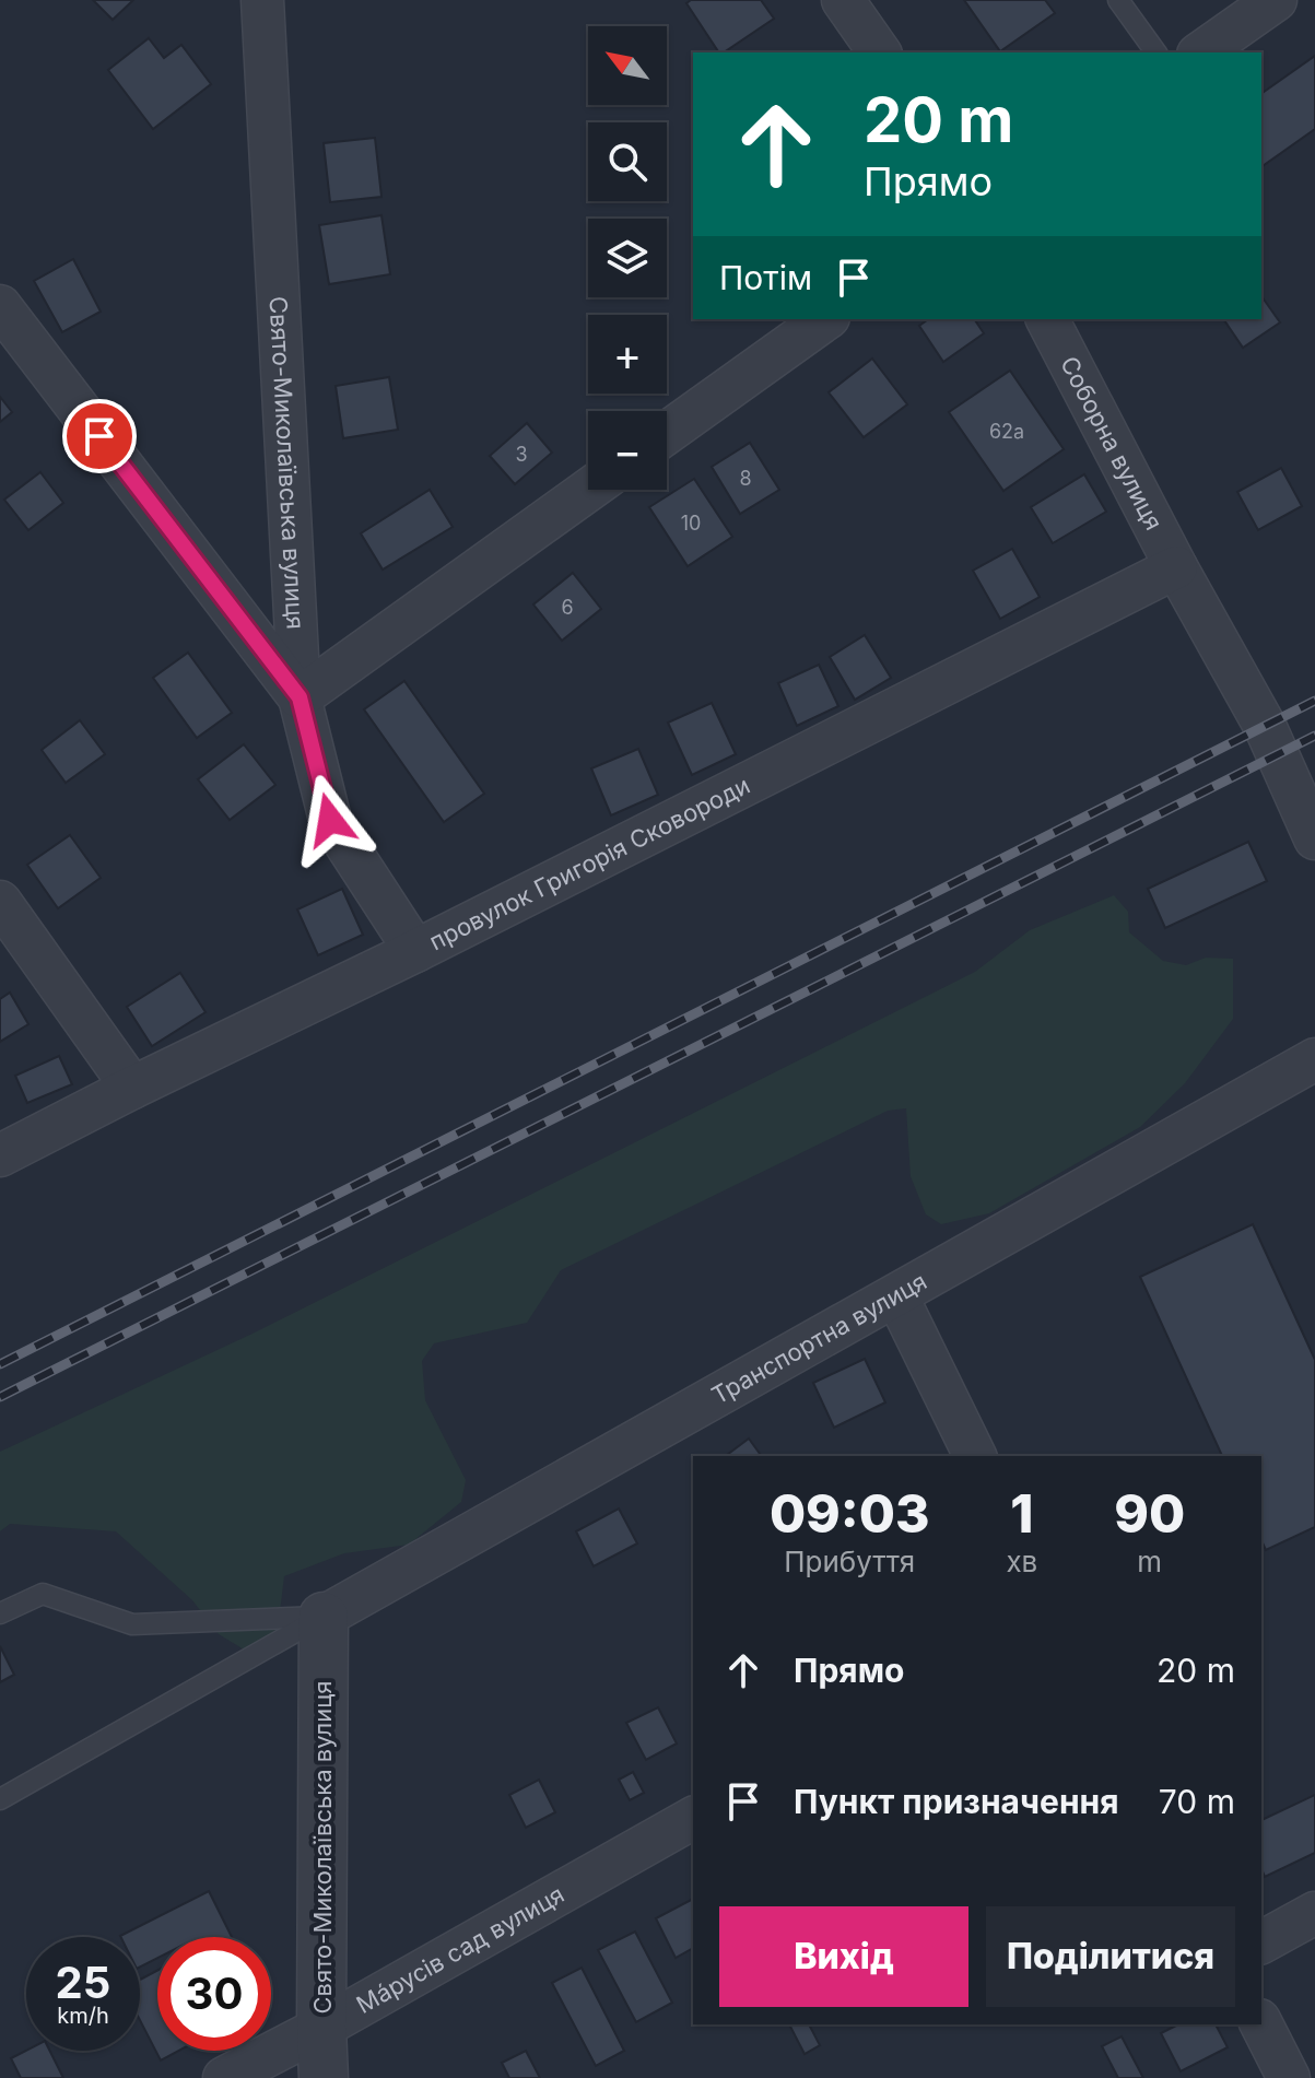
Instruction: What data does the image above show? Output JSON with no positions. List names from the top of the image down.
{
  "streets": {
    "street": [
      "Соборна вулиця",
      "Свято-Миколаївська вулиця",
      "провулок Григорія Сковороди",
      "Транспортна вулиця",
      "Мáрусів сад вулиця"
    ]
  },
  "crossings": [
    ["Соборна вулиця", "провулок Григорія Сковороди"],
    ["Свято-Миколаївська вулиця", "провулок Григорія Сковороди"],
    ["Свято-Миколаївська вулиця", "Транспортна вулиця"],
    ["Свято-Миколаївська вулиця", "Мáрусів сад вулиця"]
  ],
  "house_numbers": [
    "62а",
    "3",
    "8",
    "10",
    "6"
  ],
  "north": "top left",
  "page": {
    "map_buttons": ["+", "−"],
    "turn": ["20 m", "Прямо"],
    "then": "Потім",
    "eta": [
      "09:03",
      "Прибуття",
      "1",
      "хв",
      "90",
      "m"
    ],
    "list": [
      {
        "name": "Прямо",
        "value": "20 m"
      },
      {
        "name": "Пункт призначення",
        "value": "70 m"
      }
    ],
    "buttons": ["Вихід", "Поділитися"],
    "speed": "25 km/h",
    "limit": "30"
  }
}
